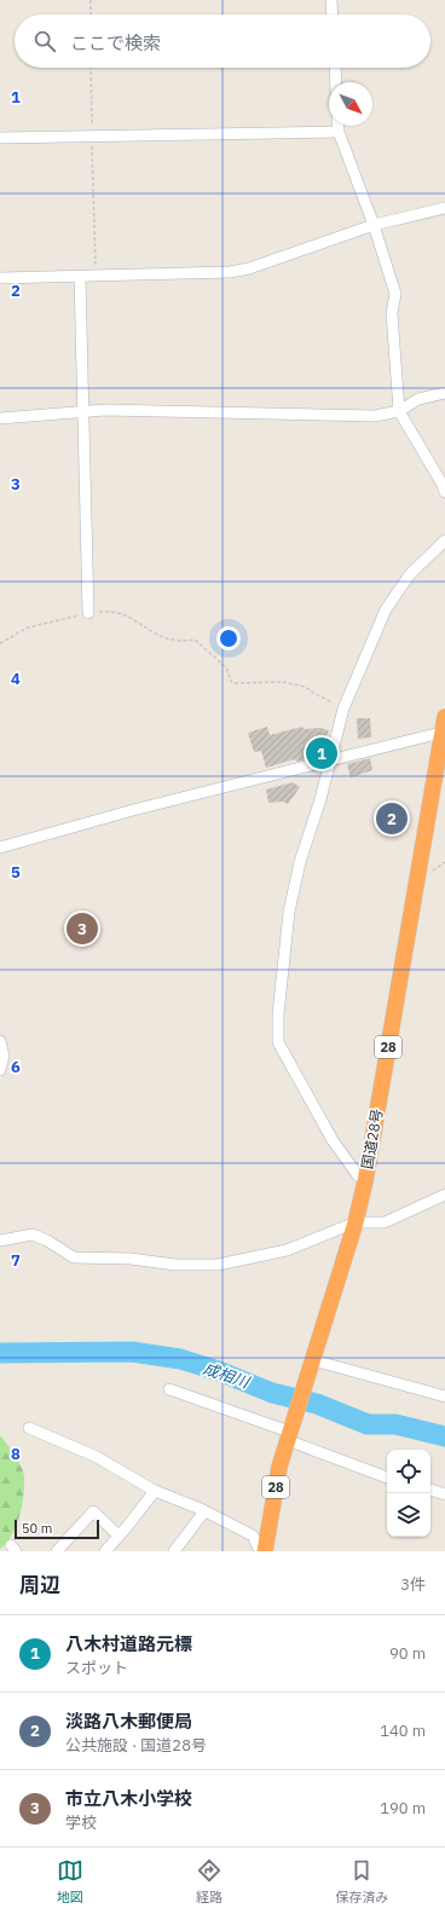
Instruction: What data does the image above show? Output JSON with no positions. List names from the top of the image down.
{
  "streets": {
    "highway": ["28", "国道28号"]
  },
  "water": ["成相川"],
  "scale_bar": "50 m",
  "north": "bottom right",
  "page": {
    "search": "ここで検索",
    "pins": ["1", "2", "3"],
    "scale": "50 m",
    "heading": ["周辺", "3件"],
    "list": [
      {
        "mark": "1",
        "name": "八木村道路元標",
        "note": "スポット",
        "value": "90 m"
      },
      {
        "mark": "2",
        "name": "淡路八木郵便局",
        "note": "公共施設 · 国道28号",
        "value": "140 m"
      },
      {
        "mark": "3",
        "name": "市立八木小学校",
        "note": "学校",
        "value": "190 m"
      }
    ],
    "nav": ["地図", "経路", "保存済み"]
  },
  "grid": {
    "rows": [
      "1",
      "2",
      "3",
      "4",
      "5",
      "6",
      "7",
      "8"
    ]
  }
}
